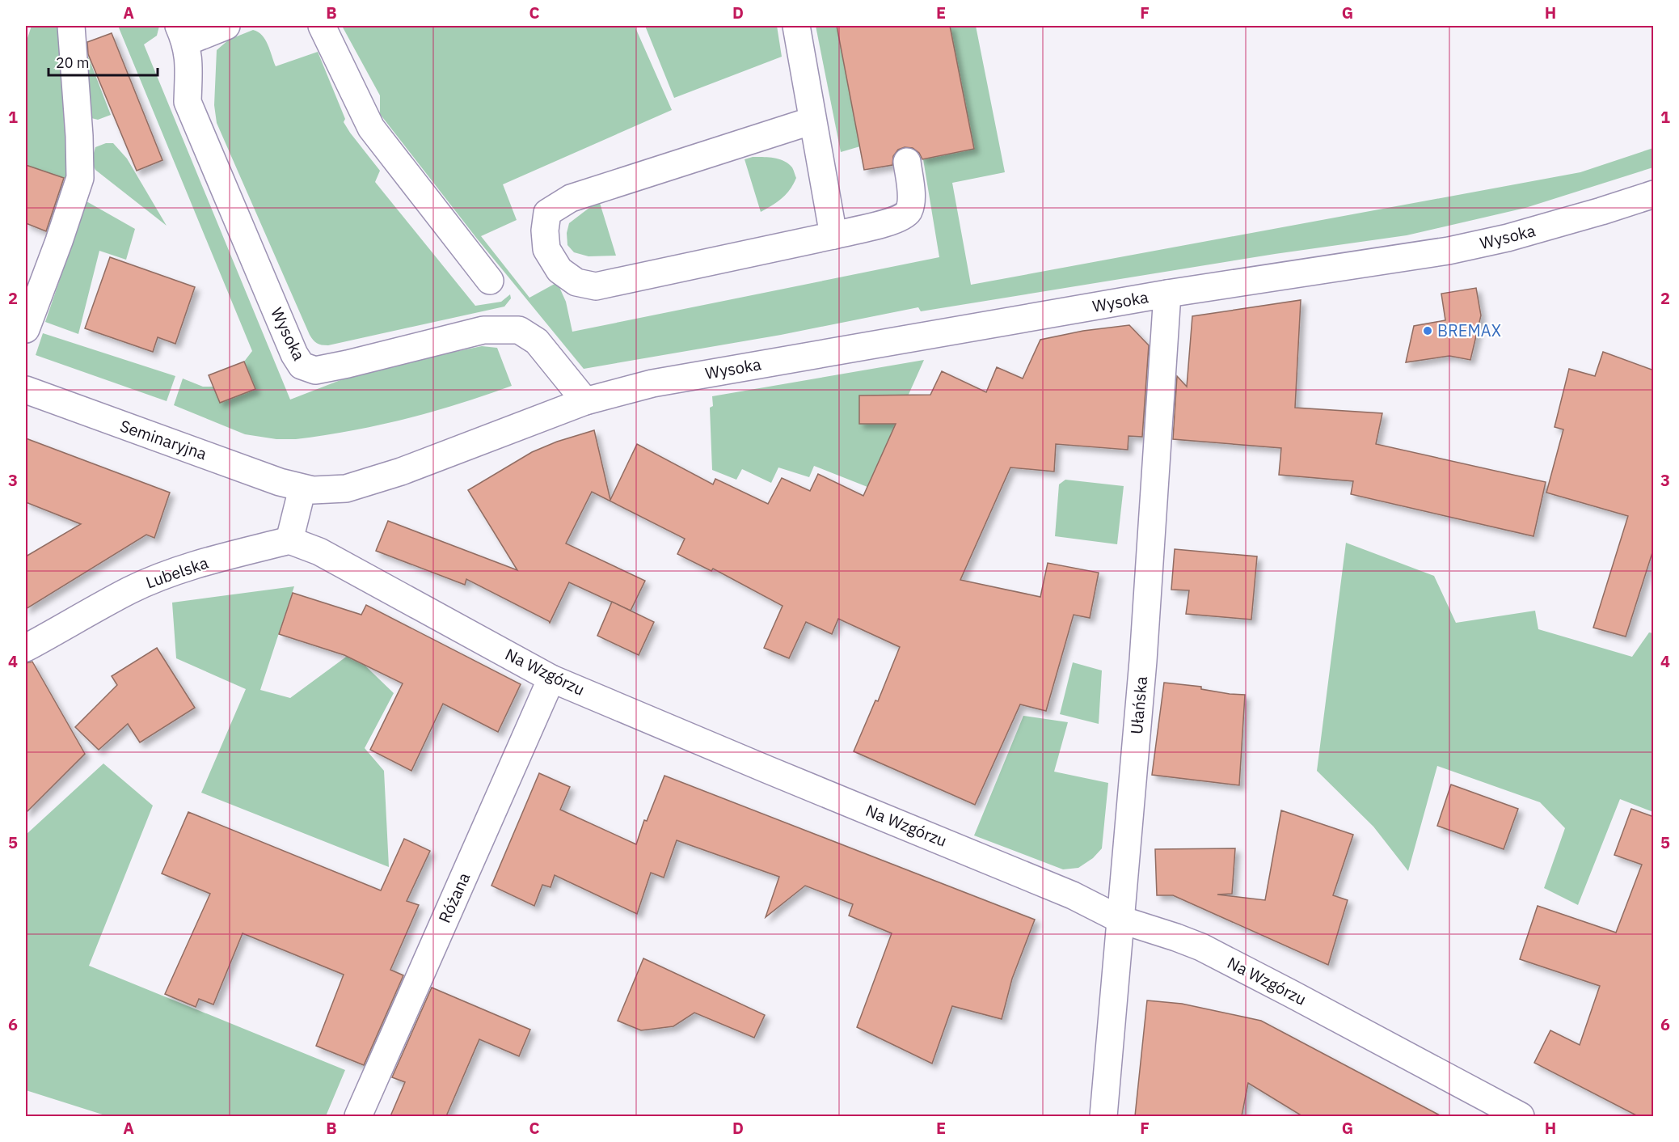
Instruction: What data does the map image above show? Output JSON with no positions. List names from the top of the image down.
{
  "streets": {
    "street": [
      "Wysoka",
      "Seminaryjna",
      "Lubelska",
      "Na Wzgórzu",
      "Ułańska",
      "Różana"
    ]
  },
  "crossings": [
    ["Wysoka", "Seminaryjna"],
    ["Wysoka", "Ułańska"],
    ["Lubelska", "Na Wzgórzu"],
    ["Na Wzgórzu", "Ułańska"],
    ["Na Wzgórzu", "Różana"]
  ],
  "places": ["BREMAX"],
  "scale_bar": "20 m",
  "grid": {
    "columns": [
      "A",
      "B",
      "C",
      "D",
      "E",
      "F",
      "G",
      "H"
    ],
    "rows": [
      "1",
      "2",
      "3",
      "4",
      "5",
      "6"
    ]
  }
}
